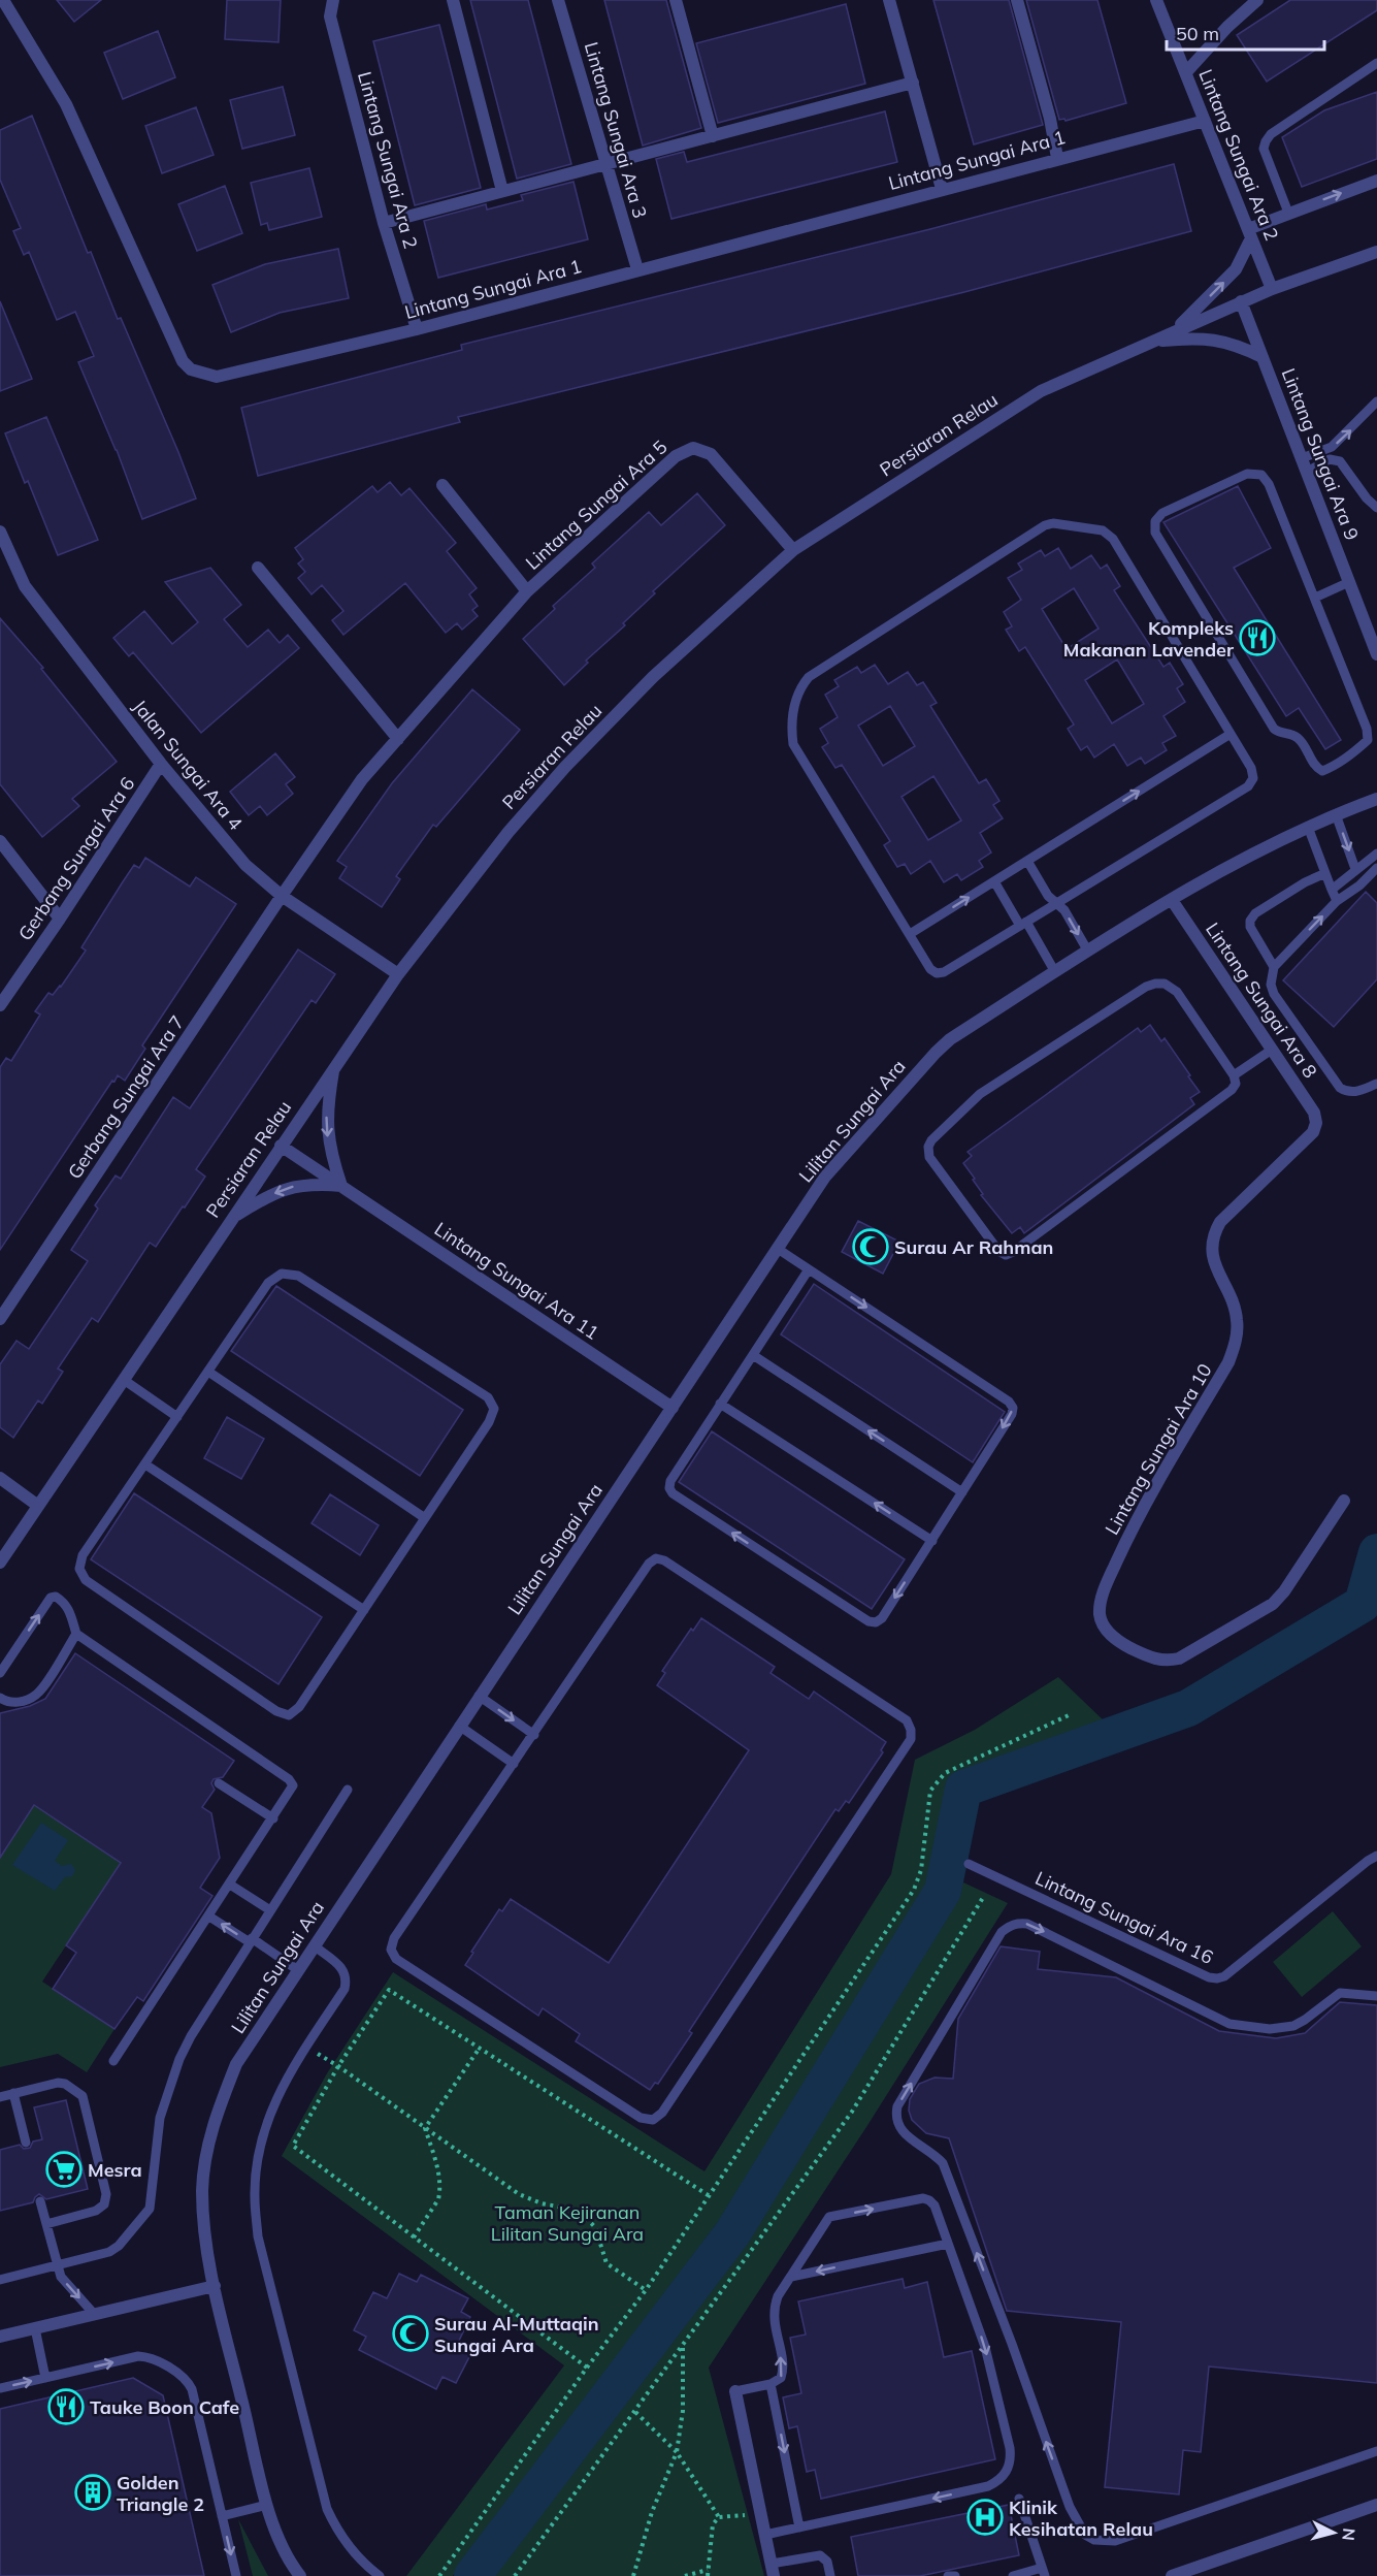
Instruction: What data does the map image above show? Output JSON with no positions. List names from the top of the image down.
{
  "streets": {
    "street": [
      "Lintang Sungai Ara 3",
      "Lintang Sungai Ara 2",
      "Lintang Sungai Ara 1",
      "Persiaran Relau",
      "Lintang Sungai Ara 9",
      "Lintang Sungai Ara 5",
      "Jalan Sungai Ara 4",
      "Gerbang Sungai Ara 6",
      "Lintang Sungai Ara 8",
      "Gerbang Sungai Ara 7",
      "Lilitan Sungai Ara",
      "Lintang Sungai Ara 11",
      "Lintang Sungai Ara 10"
    ],
    "lane": ["Lintang Sungai Ara 16"]
  },
  "crossings": [
    ["Lintang Sungai Ara 3", "Lintang Sungai Ara 1"],
    ["Lintang Sungai Ara 2", "Lintang Sungai Ara 1"],
    ["Lintang Sungai Ara 2", "Persiaran Relau"],
    ["Persiaran Relau", "Lintang Sungai Ara 9"],
    ["Persiaran Relau", "Lintang Sungai Ara 5"],
    ["Persiaran Relau", "Jalan Sungai Ara 4"],
    ["Persiaran Relau", "Lintang Sungai Ara 11"],
    ["Lintang Sungai Ara 5", "Jalan Sungai Ara 4"],
    ["Lintang Sungai Ara 5", "Gerbang Sungai Ara 7"],
    ["Jalan Sungai Ara 4", "Gerbang Sungai Ara 6"],
    ["Jalan Sungai Ara 4", "Gerbang Sungai Ara 7"],
    ["Lintang Sungai Ara 8", "Lilitan Sungai Ara"],
    ["Lintang Sungai Ara 8", "Lintang Sungai Ara 10"],
    ["Lilitan Sungai Ara", "Lintang Sungai Ara 11"]
  ],
  "parks": ["Taman Kejiranan Lilitan Sungai Ara"],
  "places": {
    "restaurant": ["Kompleks Makanan Lavender", "Tauke Boon Cafe"],
    "mosque": ["Surau Ar Rahman", "Surau Al-Muttaqin Sungai Ara"],
    "supermarket": ["Mesra"],
    "building": ["Golden Triangle 2"],
    "hospital": ["Klinik Kesihatan Relau"]
  },
  "scale_bar": "50 m",
  "north": "right"
}
